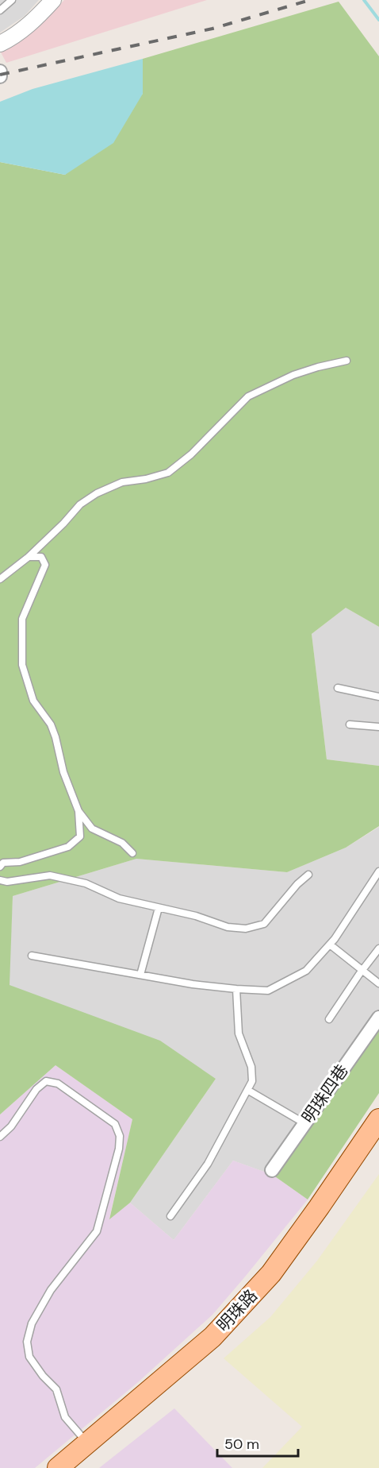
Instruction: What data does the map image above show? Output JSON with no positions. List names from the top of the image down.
{
  "streets": {
    "main road": ["明珠路"],
    "street": ["明珠四巷"]
  },
  "scale_bar": "50 m"
}
